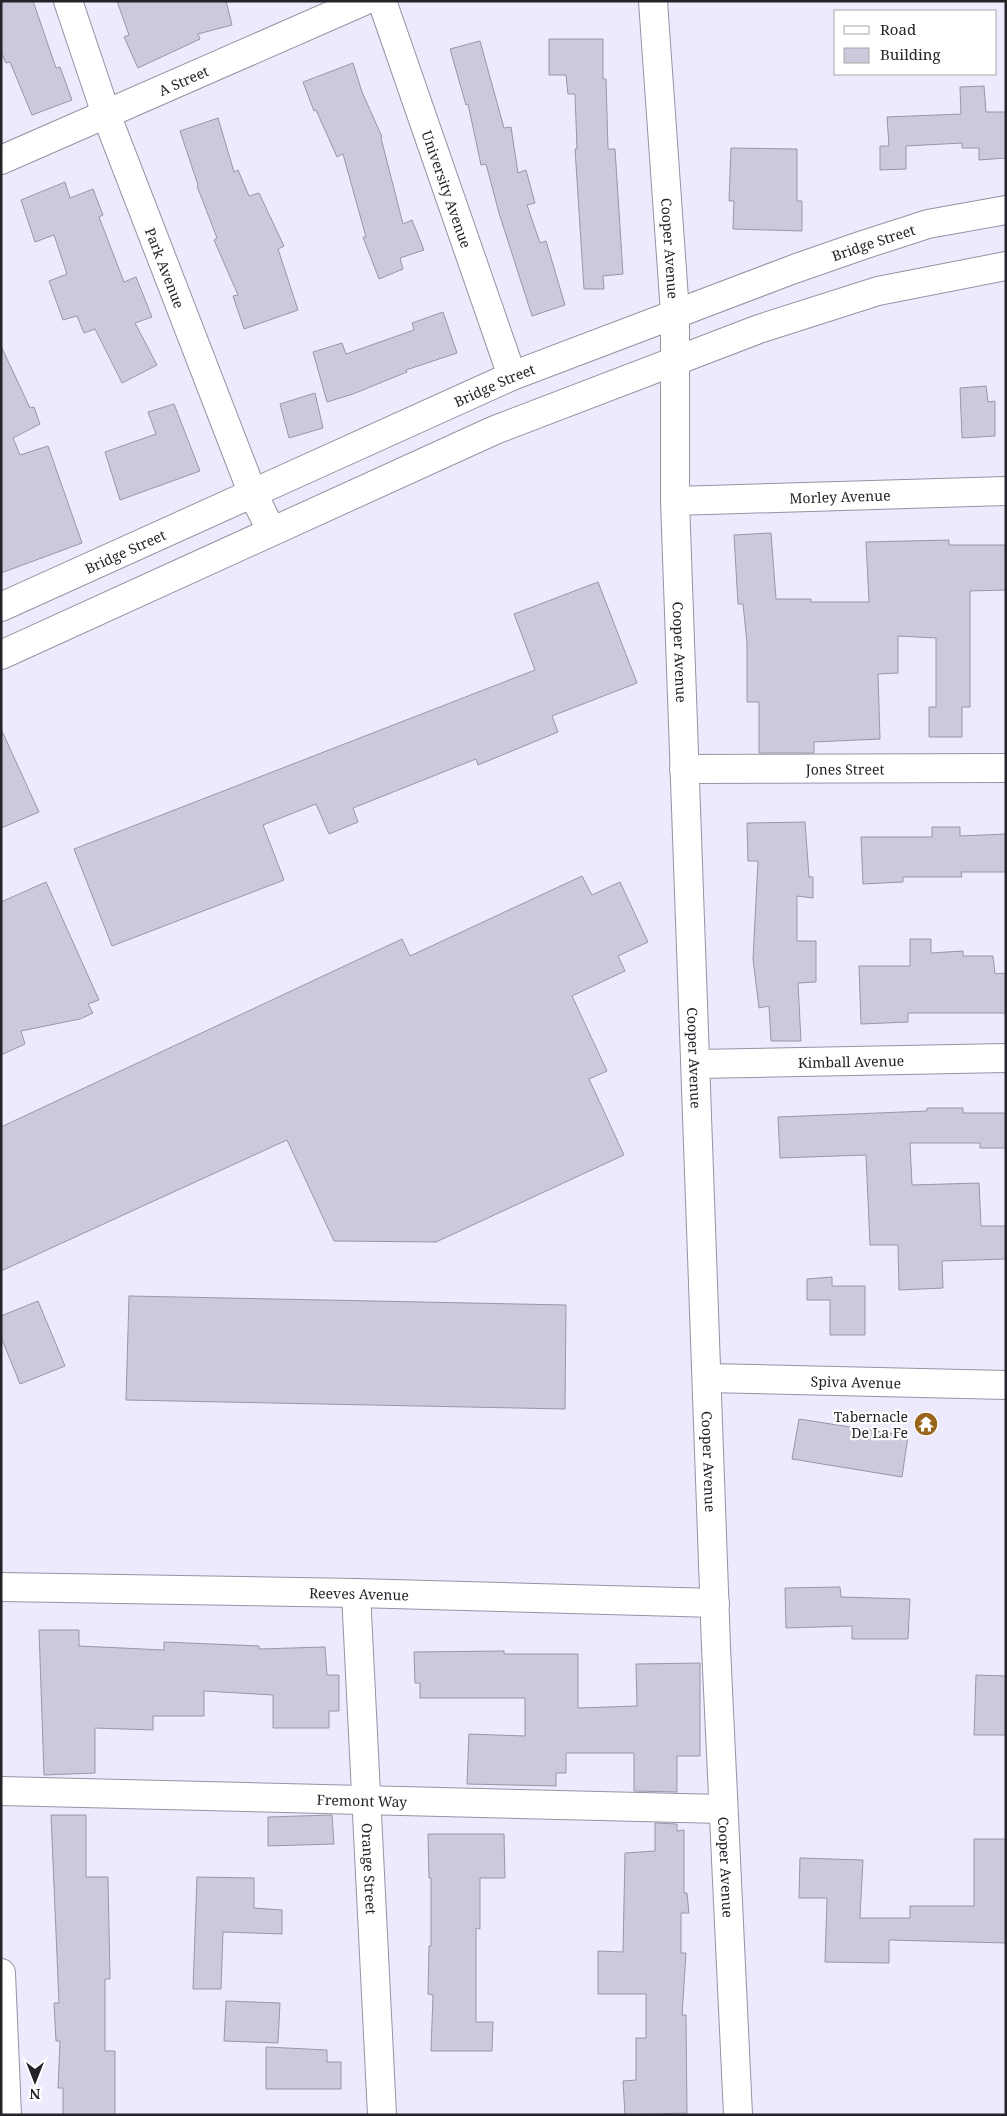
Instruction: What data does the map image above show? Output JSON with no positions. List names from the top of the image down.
{
  "streets": {
    "street": [
      "A Street",
      "University Avenue",
      "Bridge Street",
      "Cooper Avenue",
      "Park Avenue",
      "Morley Avenue",
      "Jones Street",
      "Kimball Avenue",
      "Spiva Avenue",
      "Reeves Avenue",
      "Fremont Way",
      "Orange Street"
    ]
  },
  "crossings": [
    ["A Street", "Park Avenue"],
    ["University Avenue", "Bridge Street"],
    ["Bridge Street", "Cooper Avenue"],
    ["Bridge Street", "Park Avenue"],
    ["Cooper Avenue", "Morley Avenue"],
    ["Cooper Avenue", "Jones Street"],
    ["Cooper Avenue", "Kimball Avenue"],
    ["Cooper Avenue", "Spiva Avenue"],
    ["Cooper Avenue", "Reeves Avenue"],
    ["Cooper Avenue", "Fremont Way"],
    ["Reeves Avenue", "Orange Street"],
    ["Fremont Way", "Orange Street"]
  ],
  "places": {
    "temple": ["Tabernacle De La Fe"]
  },
  "legend": ["Road", "Building"],
  "north": "bottom"
}
